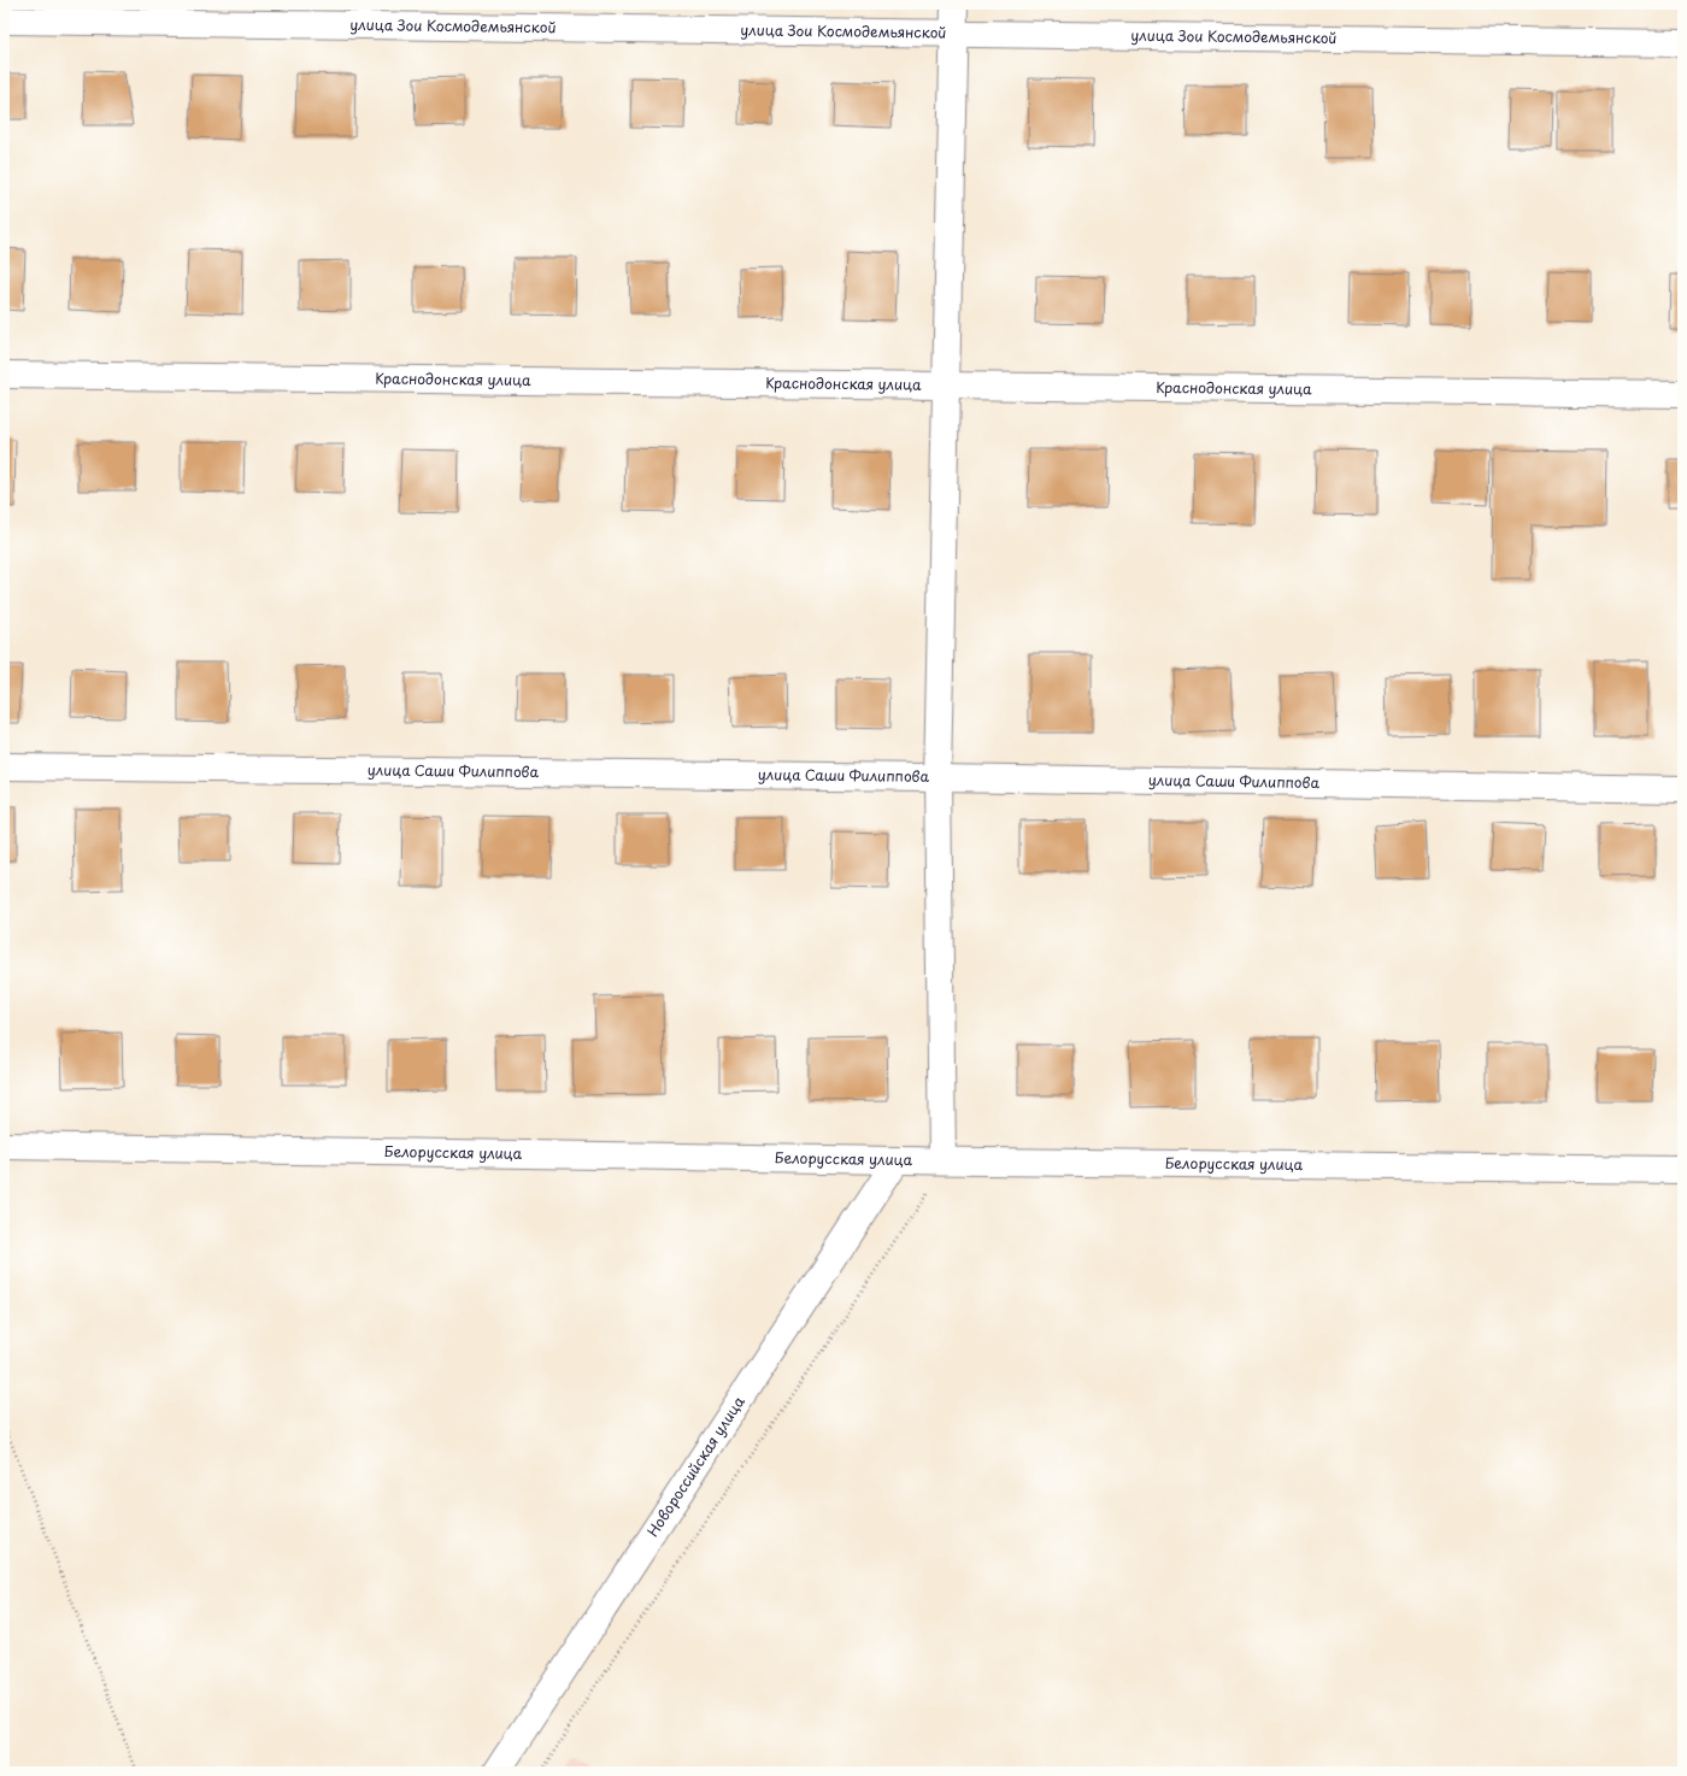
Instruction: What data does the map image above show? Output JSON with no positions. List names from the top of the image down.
{
  "streets": {
    "street": [
      "улица Зои Космодемьянской",
      "Краснодонская улица",
      "улица Саши Филиппова",
      "Белорусская улица",
      "Новороссийская улица"
    ]
  },
  "crossings": [
    ["Белорусская улица", "Новороссийская улица"]
  ]
}
